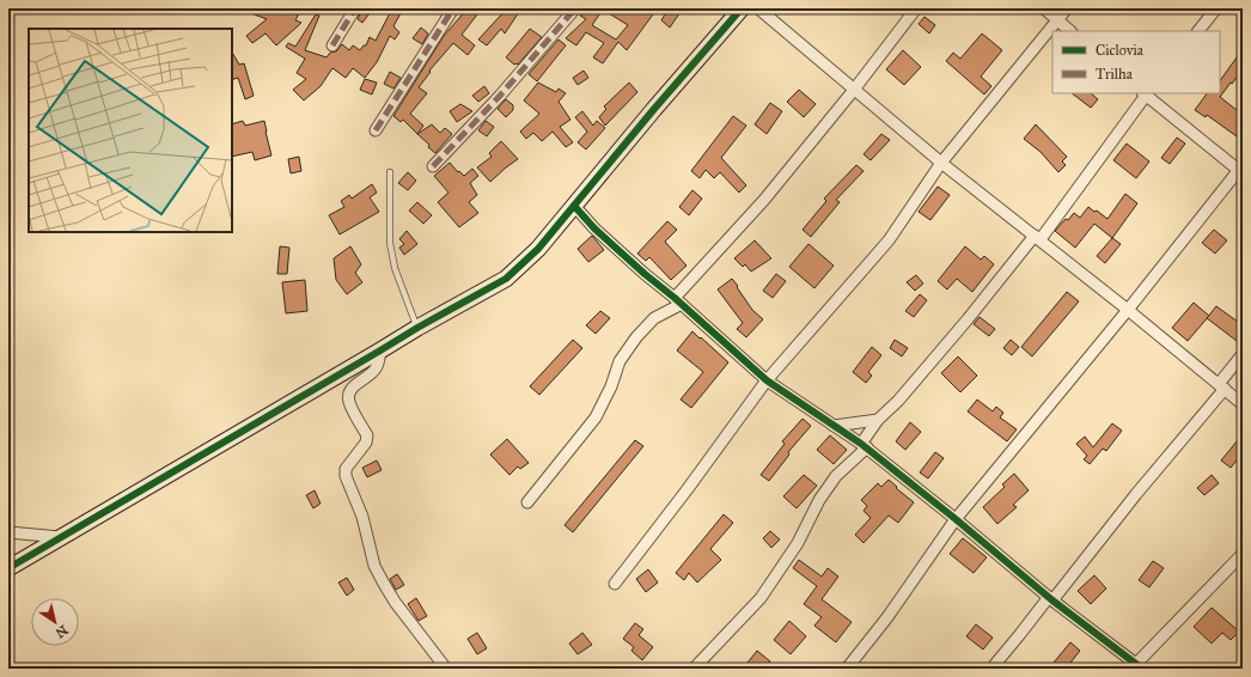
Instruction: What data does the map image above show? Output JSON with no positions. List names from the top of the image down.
{
  "legend": ["Ciclovia", "Trilha"],
  "north": "bottom right"
}
